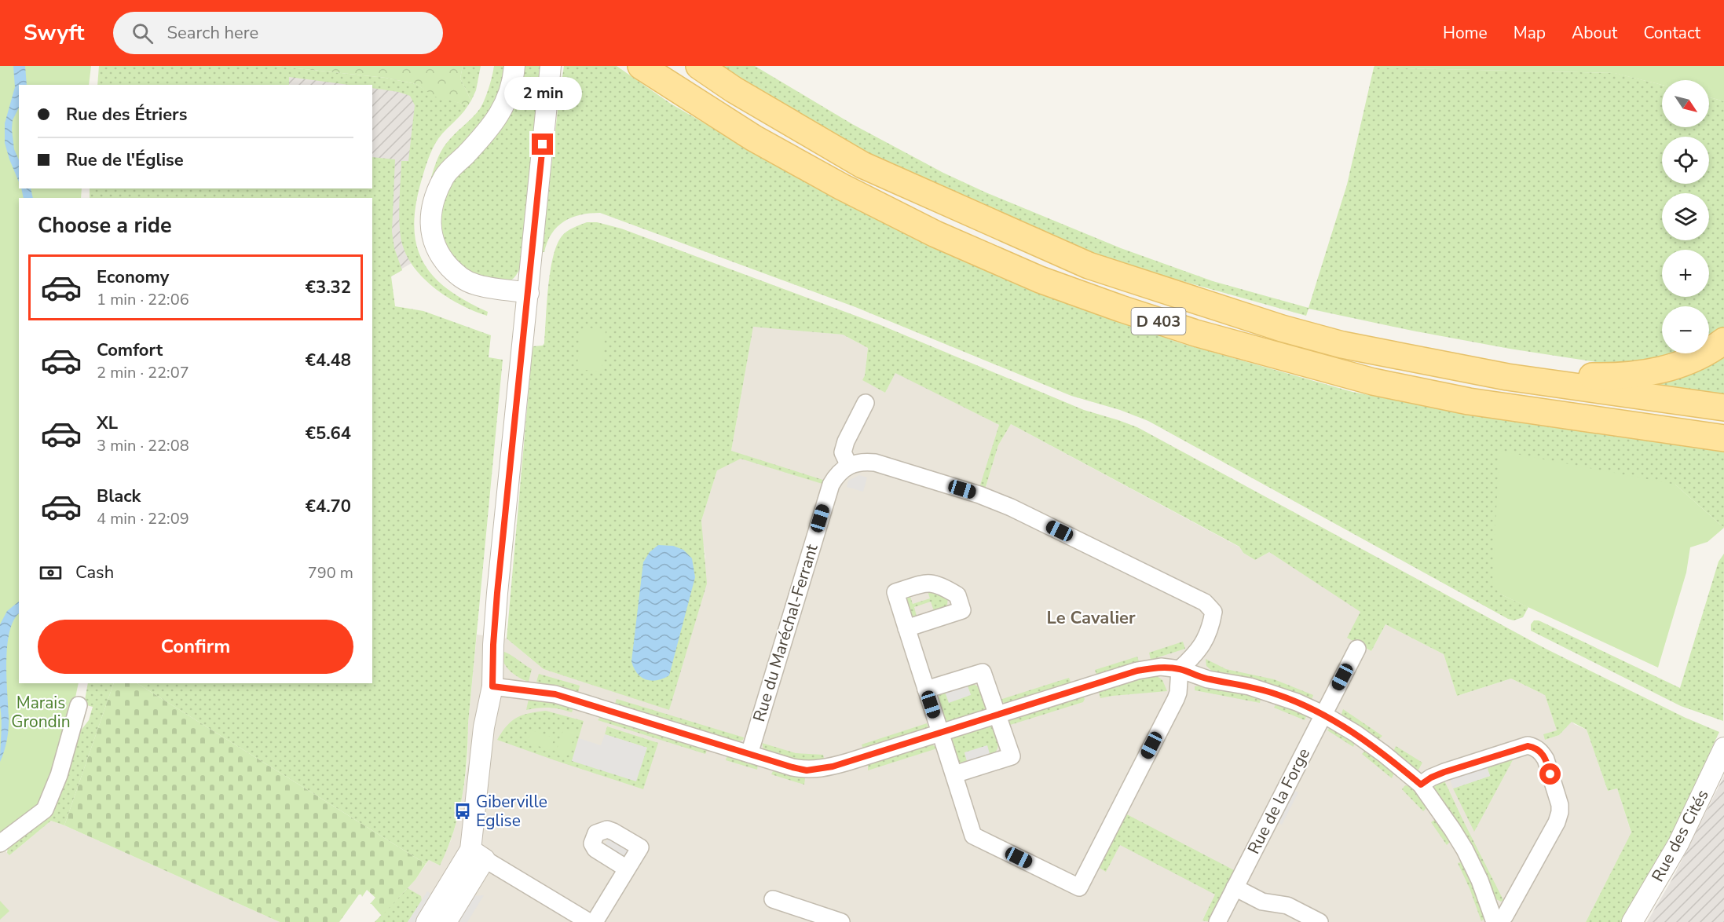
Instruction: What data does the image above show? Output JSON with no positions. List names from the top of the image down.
{
  "streets": {
    "main road": ["D 403"],
    "street": ["Rue du Maréchal-Ferrant", "Rue de la Forge", "Rue des Cités"]
  },
  "districts": ["Le Cavalier"],
  "parks": ["Marais Grondin"],
  "places": {
    "bus stop": ["Giberville Eglise"]
  },
  "north": "bottom right",
  "page": {
    "header": "Swyft",
    "search": "Search here",
    "nav": [
      "Home",
      "Map",
      "About",
      "Contact"
    ],
    "bubble": "2 min",
    "map_buttons": ["+", "−"],
    "banner": ["Rue des Étriers", "Rue de l'Église"],
    "heading": "Choose a ride",
    "list": [
      {
        "name": "Economy",
        "note": "1 min · 22:06",
        "value": "€3.32"
      },
      {
        "name": "Comfort",
        "note": "2 min · 22:07",
        "value": "€4.48"
      },
      {
        "name": "XL",
        "note": "3 min · 22:08",
        "value": "€5.64"
      },
      {
        "name": "Black",
        "note": "4 min · 22:09",
        "value": "€4.70"
      }
    ],
    "pay": ["Cash", "790 m"],
    "buttons": "Confirm"
  }
}
